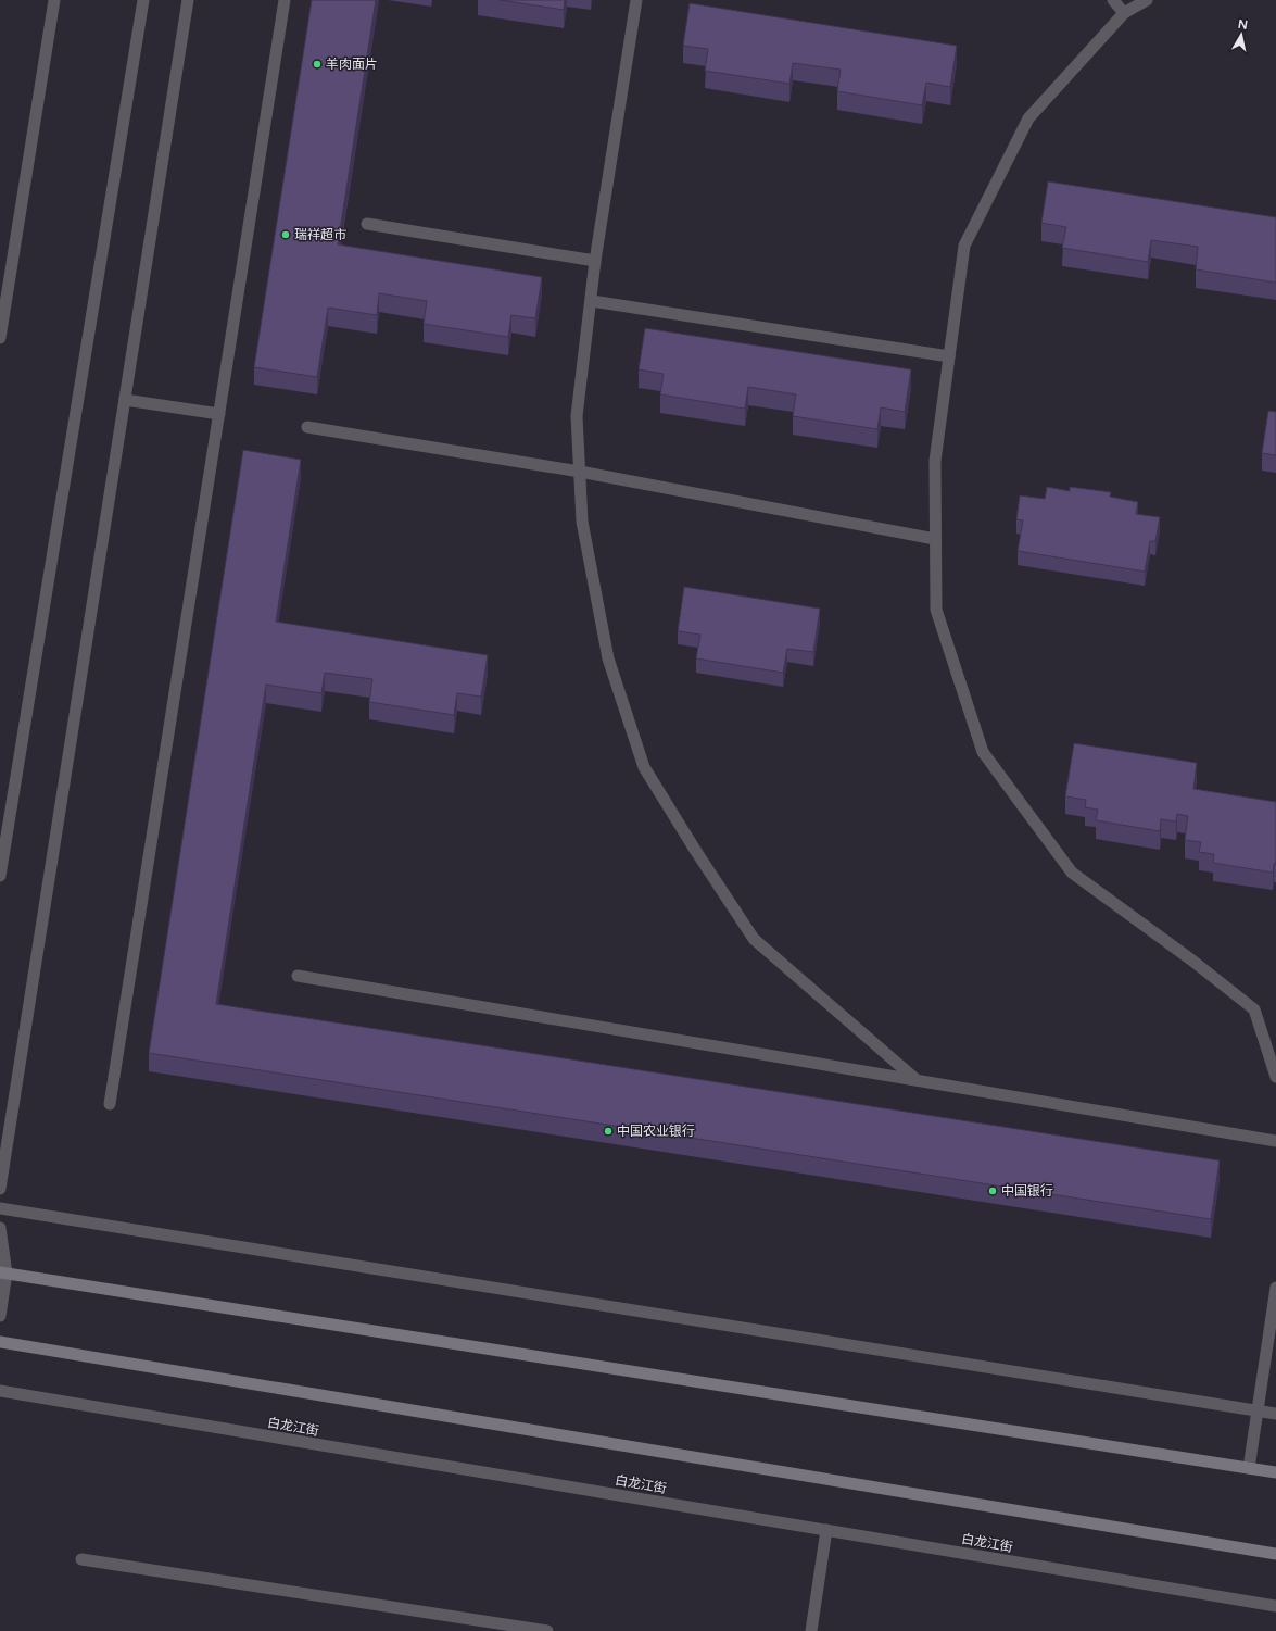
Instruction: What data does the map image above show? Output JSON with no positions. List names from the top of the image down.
{
  "streets": {
    "street": ["白龙江街"]
  },
  "places": [
    "羊肉面片",
    "瑞祥超市",
    "中国农业银行",
    "中国银行"
  ],
  "north": "top"
}
